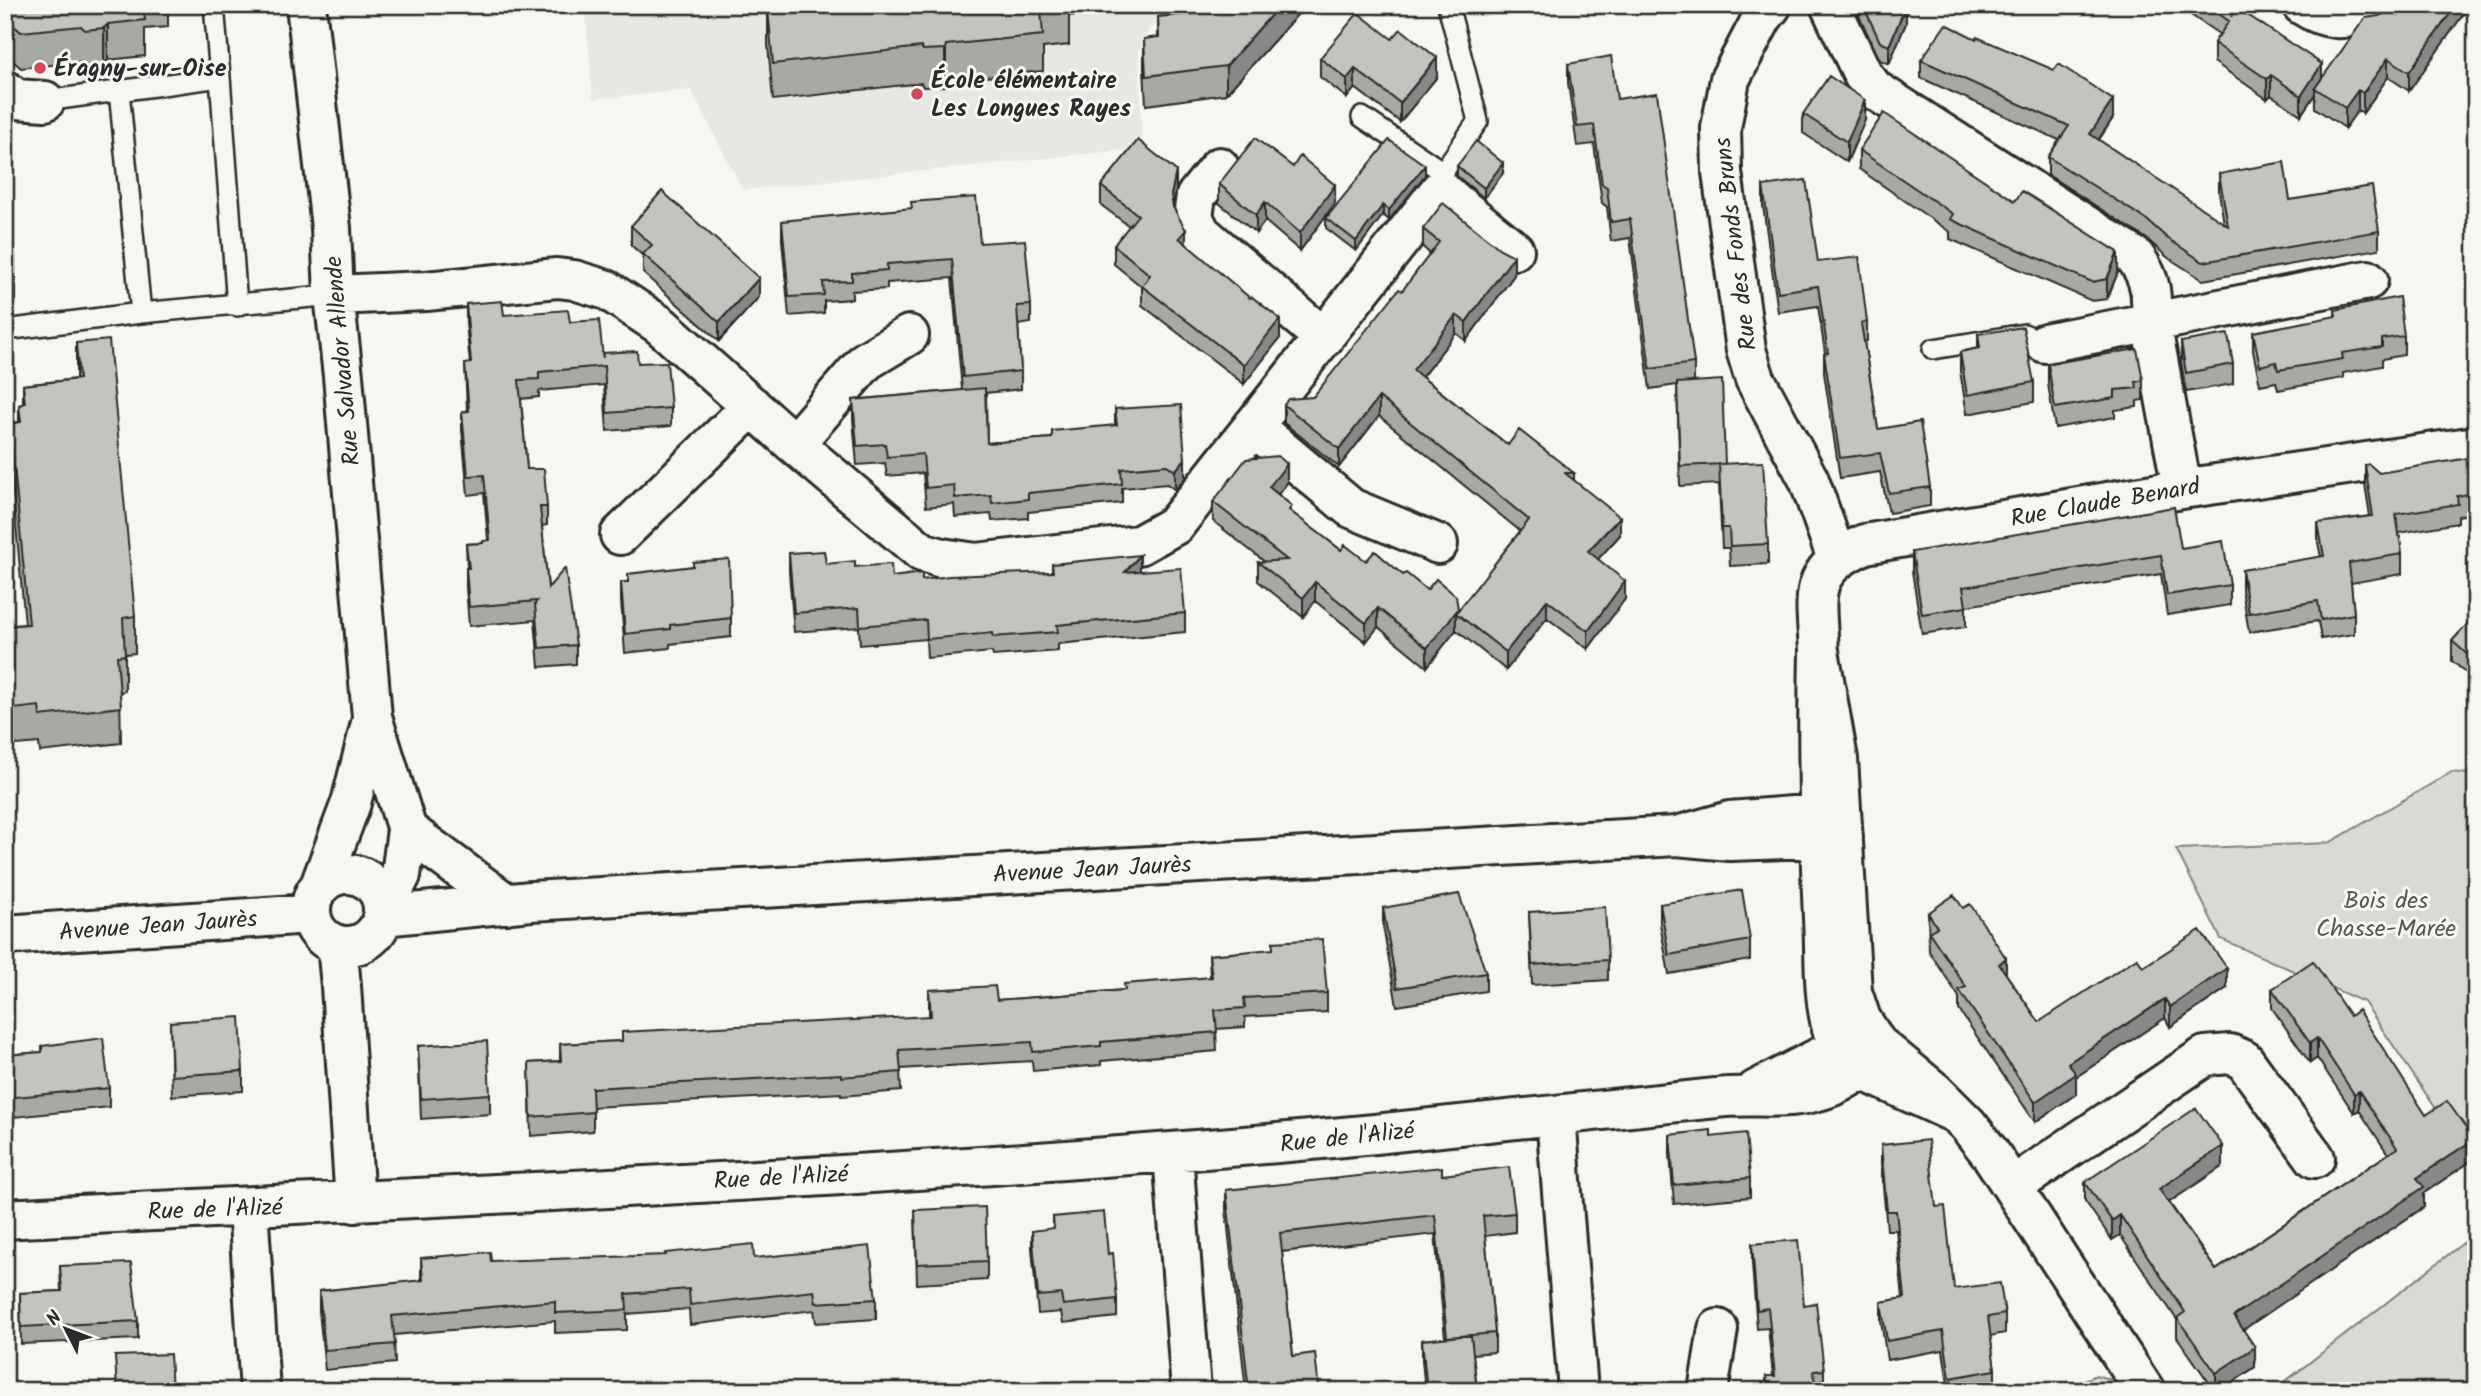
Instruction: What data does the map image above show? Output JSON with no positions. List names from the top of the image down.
{
  "streets": {
    "street": [
      "Rue des Fonds Bruns",
      "Rue Salvador Allende",
      "Rue Claude Benard",
      "Avenue Jean Jaurès",
      "Rue de l'Alizé"
    ]
  },
  "crossings": [
    ["Rue des Fonds Bruns", "Rue Claude Benard"],
    ["Rue Salvador Allende", "Avenue Jean Jaurès"]
  ],
  "parks": ["Bois des Chasse-Marée"],
  "places": ["Éragny-sur-Oise", "École élémentaire Les Longues Rayes"],
  "north": "top left"
}
